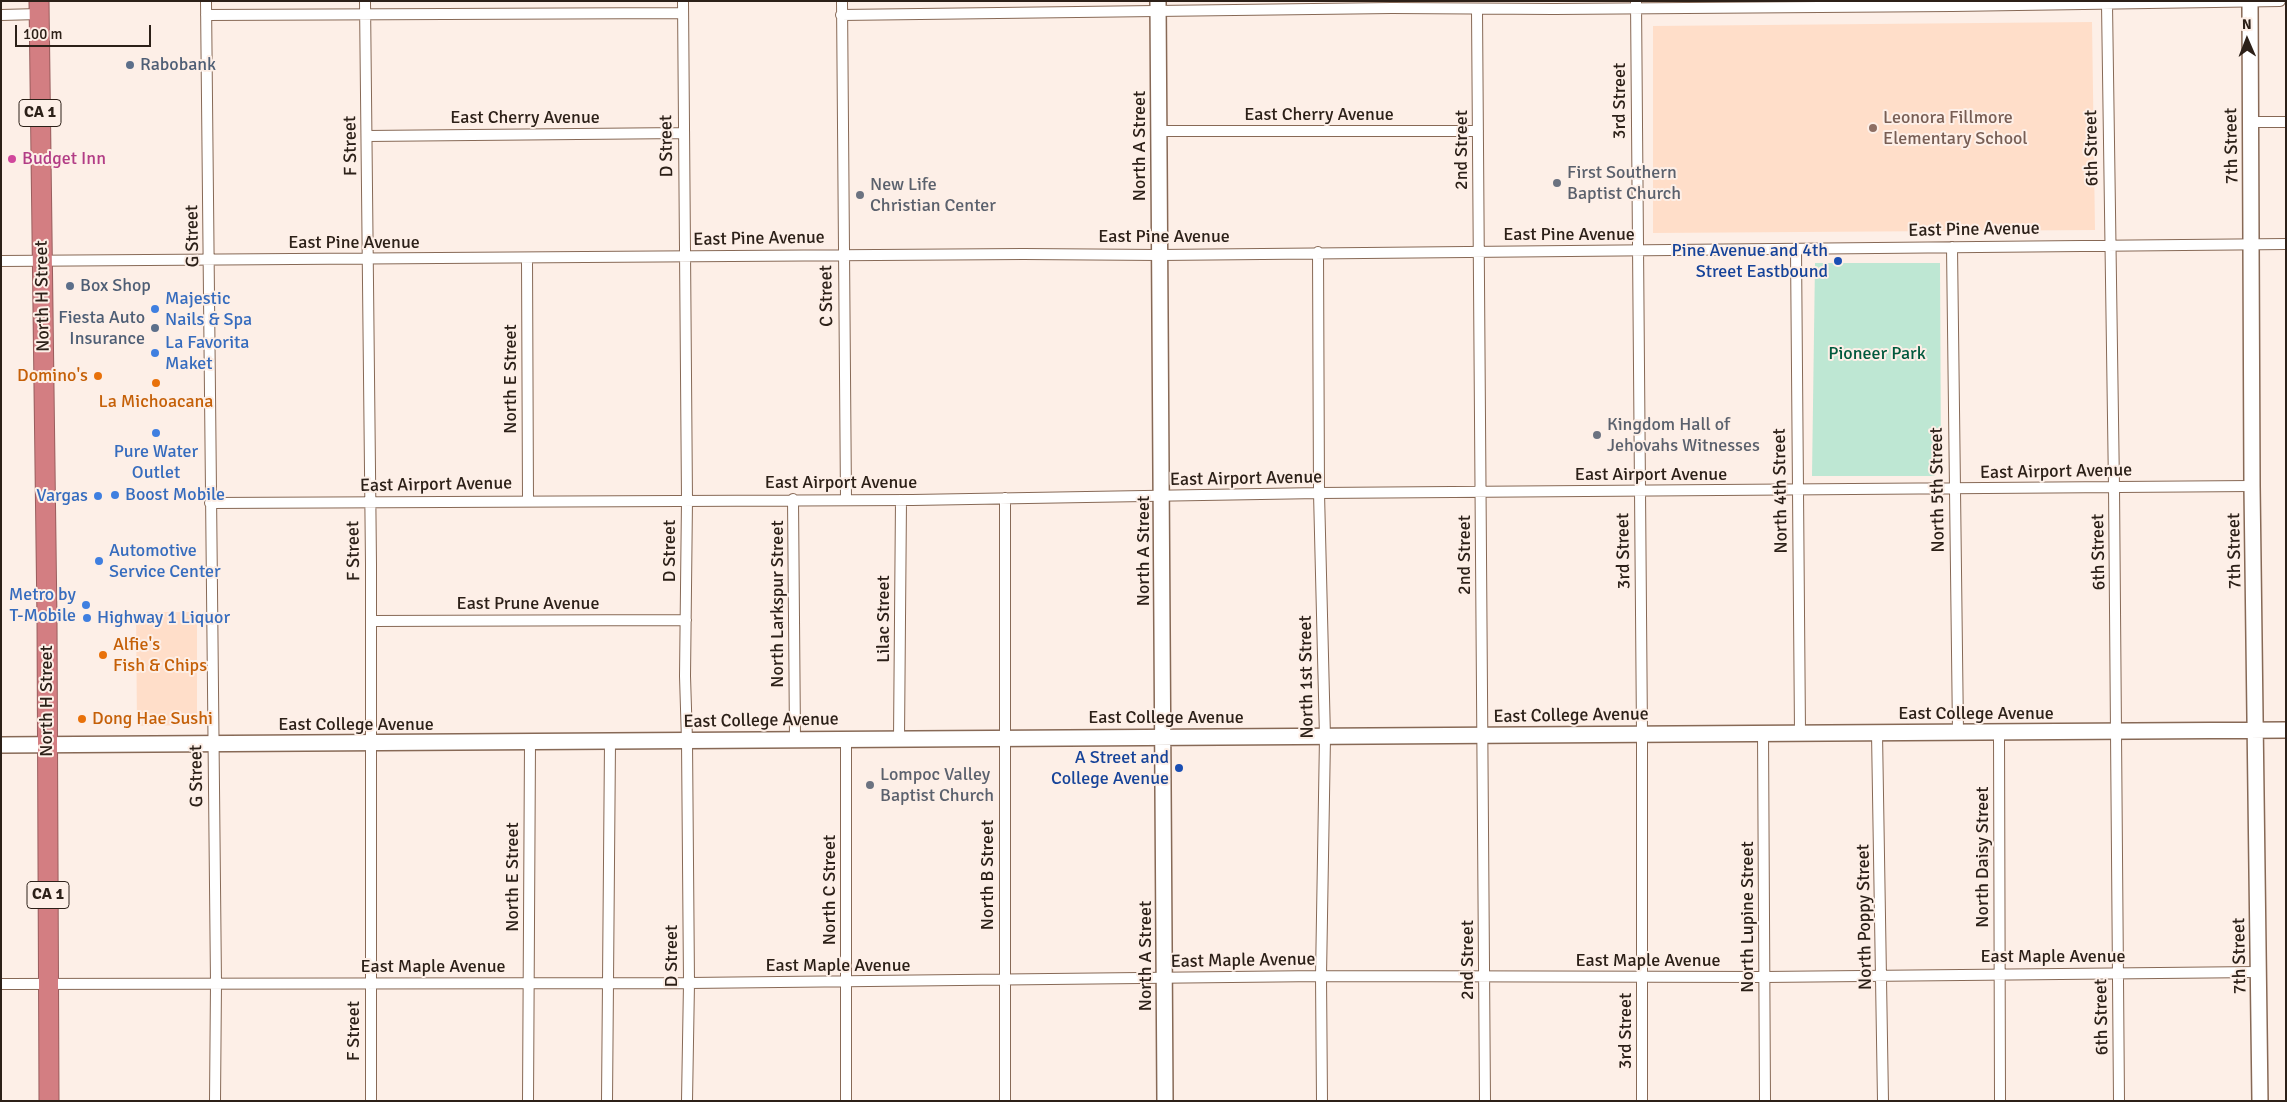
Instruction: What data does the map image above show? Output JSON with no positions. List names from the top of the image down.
{
  "streets": {
    "highway": ["CA 1", "North H Street"],
    "street": [
      "3rd Street",
      "East Cherry Avenue",
      "F Street",
      "D Street",
      "North A Street",
      "7th Street",
      "6th Street",
      "2nd Street",
      "East Pine Avenue",
      "G Street",
      "C Street",
      "North E Street",
      "East Airport Avenue",
      "North 5th Street",
      "North 4th Street",
      "East Prune Avenue",
      "North Larkspur Street",
      "Lilac Street",
      "North 1st Street",
      "East College Avenue",
      "North Daisy Street",
      "North B Street",
      "North C Street",
      "North Lupine Street",
      "North Poppy Street",
      "East Maple Avenue"
    ]
  },
  "crossings": [
    ["3rd Street", "East Pine Avenue"],
    ["3rd Street", "East Airport Avenue"],
    ["3rd Street", "East College Avenue"],
    ["3rd Street", "East Maple Avenue"],
    ["East Cherry Avenue", "F Street"],
    ["East Cherry Avenue", "D Street"],
    ["East Cherry Avenue", "North A Street"],
    ["East Cherry Avenue", "2nd Street"],
    ["F Street", "East Pine Avenue"],
    ["F Street", "East Airport Avenue"],
    ["F Street", "East Prune Avenue"],
    ["F Street", "East College Avenue"],
    ["F Street", "East Maple Avenue"],
    ["D Street", "East Pine Avenue"],
    ["D Street", "East Airport Avenue"],
    ["D Street", "East Prune Avenue"],
    ["D Street", "East College Avenue"],
    ["D Street", "East Maple Avenue"],
    ["North A Street", "East Pine Avenue"],
    ["North A Street", "East Airport Avenue"],
    ["North A Street", "East College Avenue"],
    ["North A Street", "East Maple Avenue"],
    ["7th Street", "East Pine Avenue"],
    ["7th Street", "East Airport Avenue"],
    ["7th Street", "East College Avenue"],
    ["7th Street", "East Maple Avenue"],
    ["6th Street", "East Pine Avenue"],
    ["6th Street", "East Airport Avenue"],
    ["6th Street", "East College Avenue"],
    ["6th Street", "East Maple Avenue"],
    ["2nd Street", "East Pine Avenue"],
    ["2nd Street", "East Airport Avenue"],
    ["2nd Street", "East College Avenue"],
    ["2nd Street", "East Maple Avenue"],
    ["East Pine Avenue", "G Street"],
    ["East Pine Avenue", "North H Street"],
    ["East Pine Avenue", "C Street"],
    ["East Pine Avenue", "North E Street"],
    ["East Pine Avenue", "North 5th Street"],
    ["East Pine Avenue", "North 4th Street"],
    ["East Pine Avenue", "North 1st Street"],
    ["G Street", "East Airport Avenue"],
    ["G Street", "East College Avenue"],
    ["G Street", "East Maple Avenue"],
    ["North H Street", "East College Avenue"],
    ["North H Street", "East Maple Avenue"],
    ["C Street", "East Airport Avenue"],
    ["North E Street", "East Airport Avenue"],
    ["North E Street", "East College Avenue"],
    ["North E Street", "East Maple Avenue"],
    ["East Airport Avenue", "North 5th Street"],
    ["East Airport Avenue", "North 4th Street"],
    ["East Airport Avenue", "North Larkspur Street"],
    ["East Airport Avenue", "Lilac Street"],
    ["East Airport Avenue", "North 1st Street"],
    ["East Airport Avenue", "North B Street"],
    ["North 5th Street", "East College Avenue"],
    ["North 4th Street", "East College Avenue"],
    ["North Larkspur Street", "East College Avenue"],
    ["Lilac Street", "East College Avenue"],
    ["North 1st Street", "East College Avenue"],
    ["North 1st Street", "East Maple Avenue"],
    ["East College Avenue", "North Daisy Street"],
    ["East College Avenue", "North B Street"],
    ["East College Avenue", "North C Street"],
    ["East College Avenue", "North Lupine Street"],
    ["East College Avenue", "North Poppy Street"],
    ["North Daisy Street", "East Maple Avenue"],
    ["North B Street", "East Maple Avenue"],
    ["North C Street", "East Maple Avenue"],
    ["North Lupine Street", "East Maple Avenue"],
    ["North Poppy Street", "East Maple Avenue"]
  ],
  "parks": ["Pioneer Park"],
  "places": [
    "Rabobank",
    "Leonora Fillmore Elementary School",
    "Budget Inn",
    "First Southern Baptist Church",
    "New Life Christian Center",
    "Pine Avenue and 4th Street Eastbound",
    "Box Shop",
    "Majestic Nails & Spa",
    "Fiesta Auto Insurance",
    "La Favorita Maket",
    "Domino's",
    "La Michoacana",
    "Pure Water Outlet",
    "Kingdom Hall of Jehovahs Witnesses",
    "Boost Mobile",
    "Vargas",
    "Automotive Service Center",
    "Metro by T-Mobile",
    "Highway 1 Liquor",
    "Alfie's Fish & Chips",
    "Dong Hae Sushi",
    "A Street and College Avenue",
    "Lompoc Valley Baptist Church"
  ],
  "scale_bar": "100 m",
  "north": "top"
}
